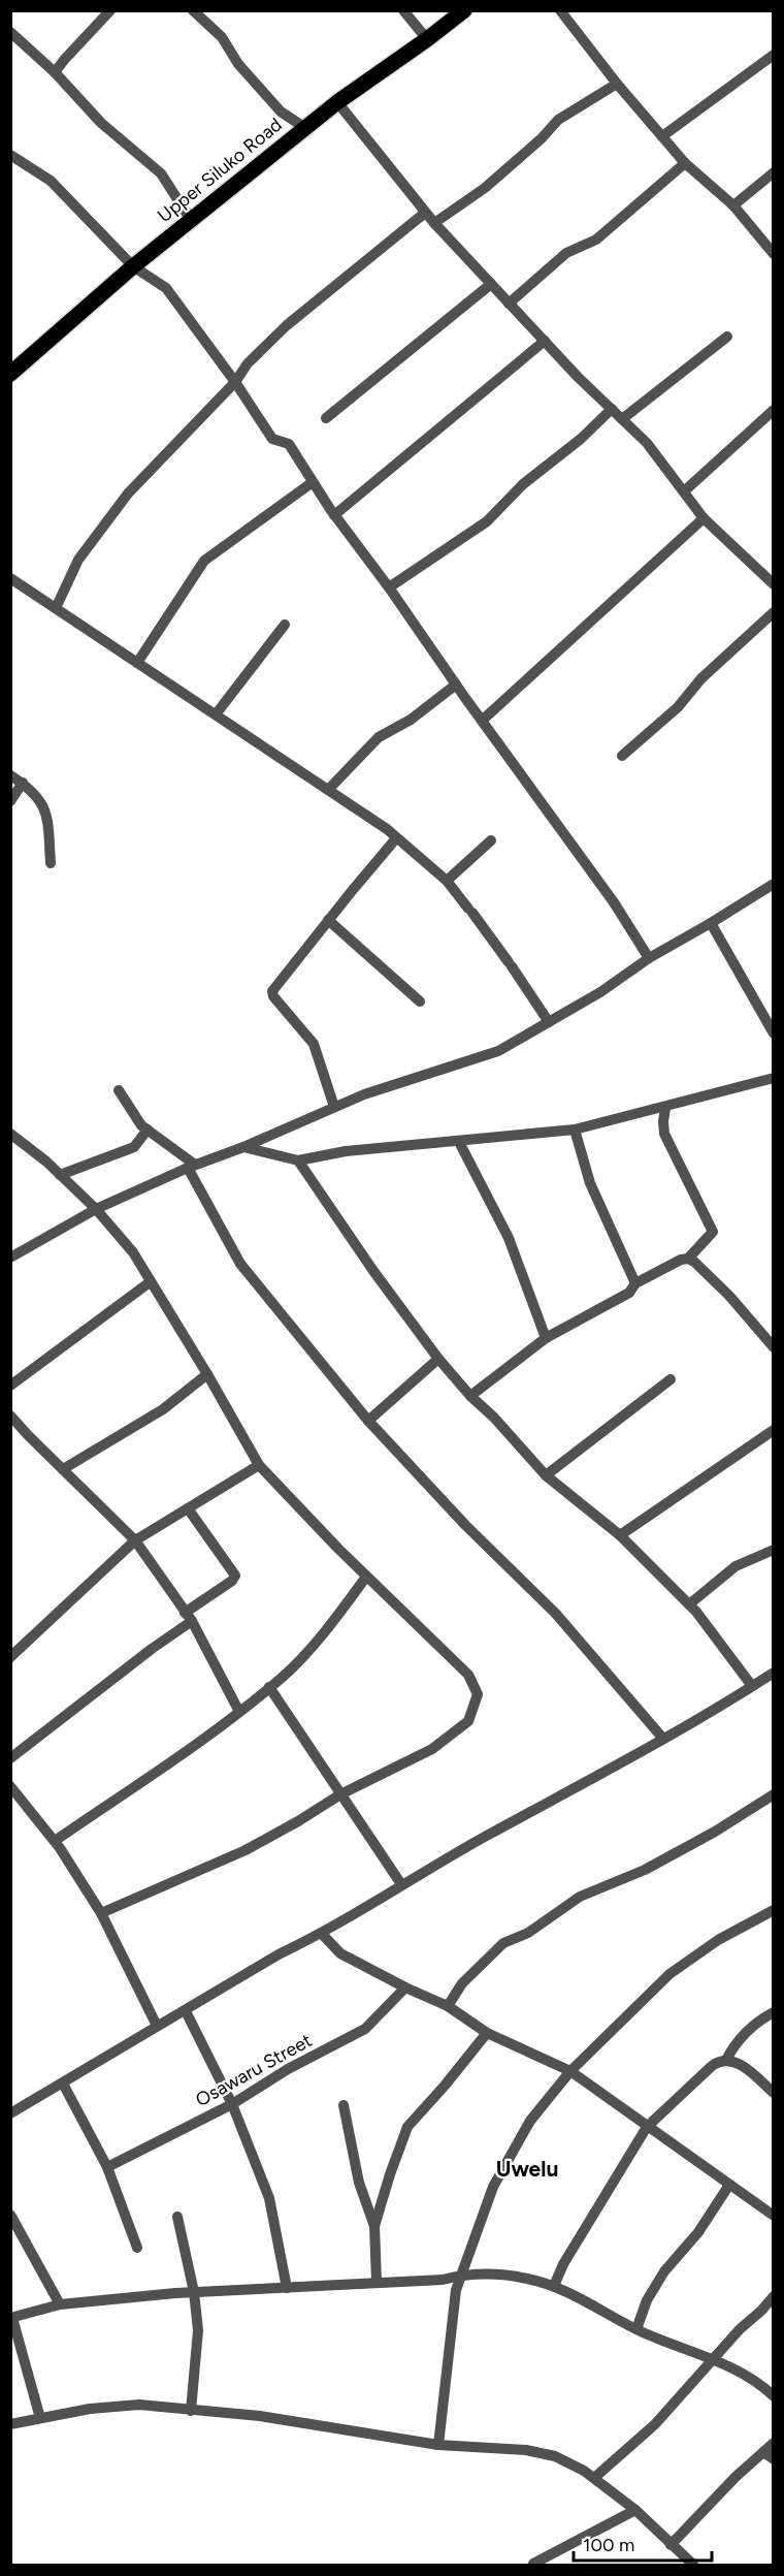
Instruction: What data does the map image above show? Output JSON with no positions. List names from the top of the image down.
{
  "streets": {
    "main road": ["Upper Siluko Road"],
    "street": ["Osawaru Street"]
  },
  "districts": ["Uwelu"],
  "scale_bar": "100 m"
}
